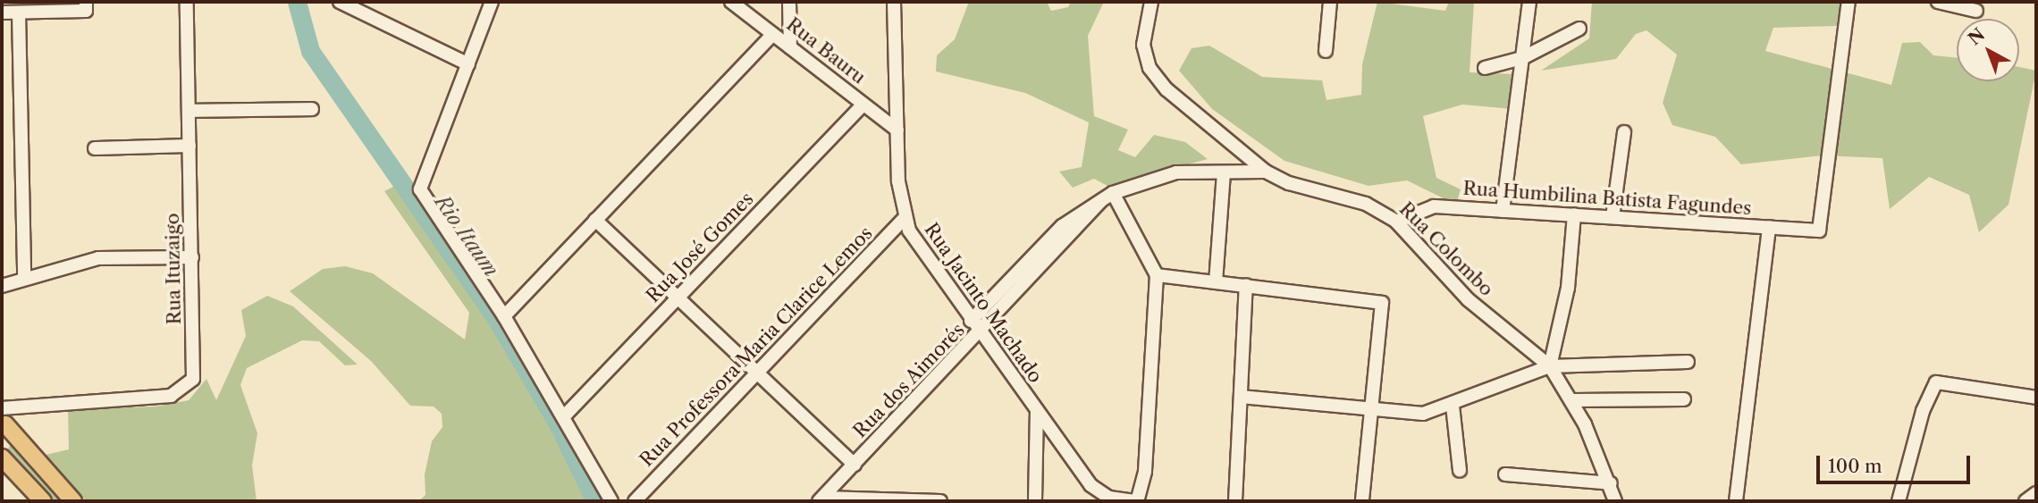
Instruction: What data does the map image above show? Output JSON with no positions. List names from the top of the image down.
{
  "streets": {
    "street": [
      "Rua Bauru",
      "Rua Humbilina Batista Fagundes",
      "Rua José Gomes",
      "Rua Colombo",
      "Rua Ituzaigo",
      "Rua Jacinto Machado",
      "Rua Professora Maria Clarice Lemos",
      "Rua dos Aimorés"
    ]
  },
  "crossings": [
    ["Rua Bauru", "Rua José Gomes"],
    ["Rua Bauru", "Rua Jacinto Machado"],
    ["Rua Humbilina Batista Fagundes", "Rua Colombo"],
    ["Rua Colombo", "Rua dos Aimorés"],
    ["Rua Jacinto Machado", "Rua Professora Maria Clarice Lemos"],
    ["Rua Jacinto Machado", "Rua dos Aimorés"]
  ],
  "water": ["Rio Itaum"],
  "scale_bar": "100 m",
  "north": "top left"
}
